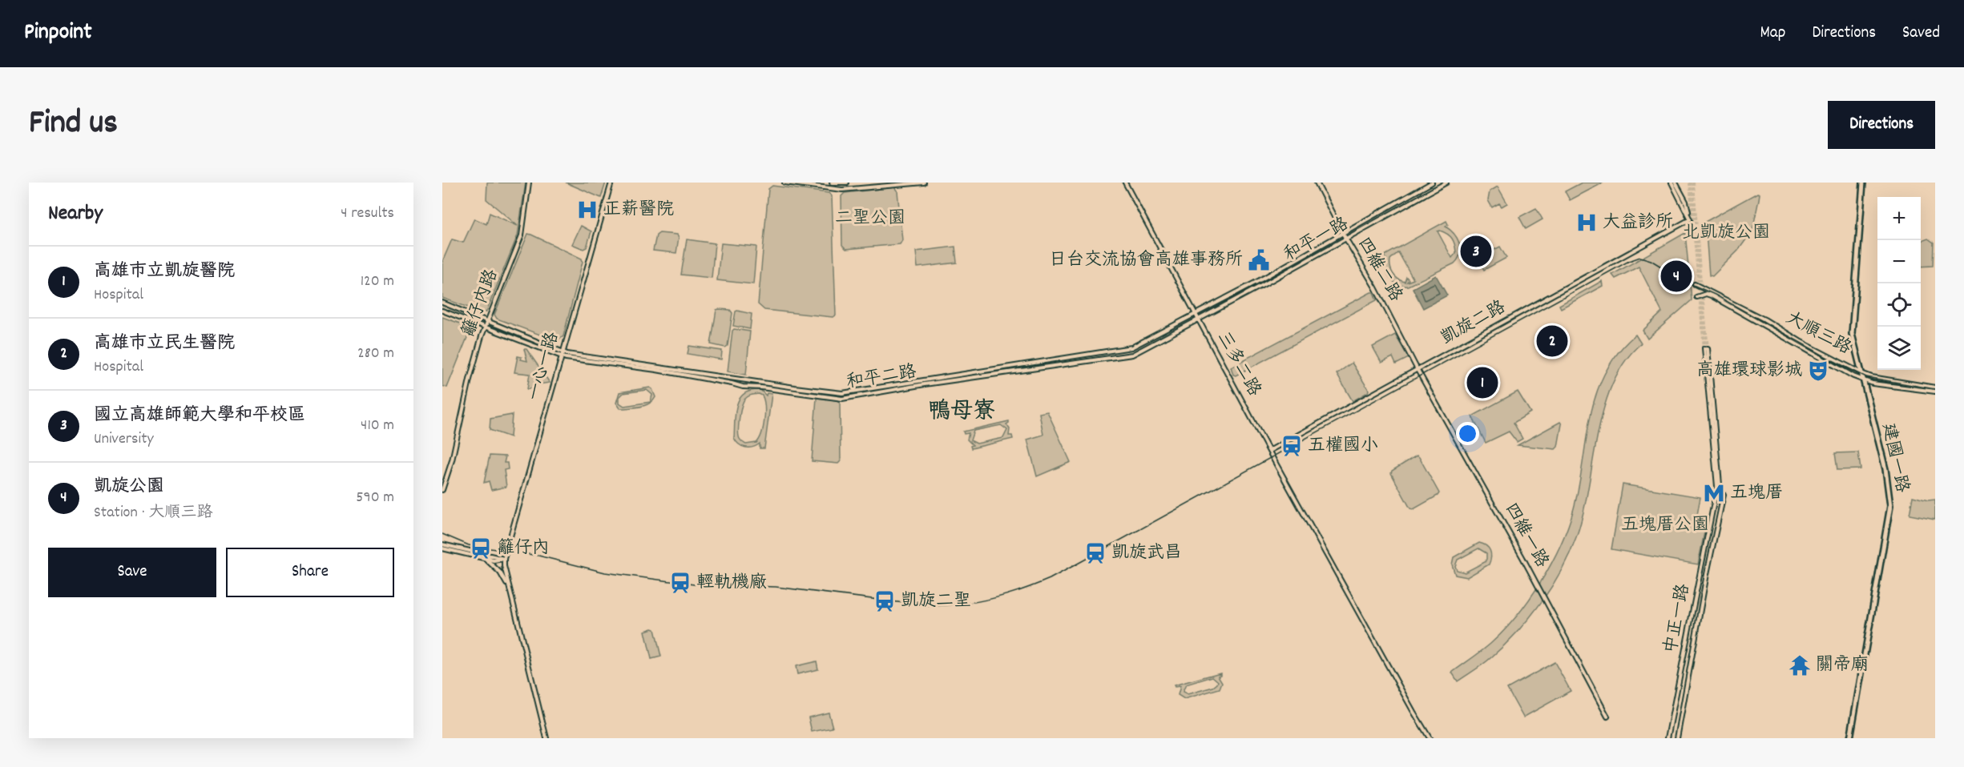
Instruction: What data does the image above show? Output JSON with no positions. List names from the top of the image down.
{
  "streets": {
    "main road": ["建國一路"],
    "street": [
      "和平一路",
      "四維二路",
      "籬仔內路",
      "凱旋二路",
      "大順三路",
      "三多二路",
      "一心一路",
      "和平二路",
      "四維一路",
      "中正一路"
    ]
  },
  "crossings": [
    ["和平一路", "四維二路"],
    ["和平一路", "三多二路"],
    ["和平一路", "和平二路"],
    ["四維二路", "凱旋二路"],
    ["四維二路", "四維一路"],
    ["籬仔內路", "和平二路"],
    ["凱旋二路", "三多二路"],
    ["凱旋二路", "四維一路"],
    ["大順三路", "建國一路"],
    ["三多二路", "和平二路"],
    ["一心一路", "和平二路"]
  ],
  "districts": ["鴨母寮"],
  "parks": ["二聖公園", "北凱旋公園", "五塊厝公園"],
  "places": {
    "hospital": ["正薪醫院", "大益診所"],
    "public building": ["日台交流協會高雄事務所"],
    "theatre": ["高雄環球影城"],
    "station": [
      "五權國小",
      "籬仔內",
      "凱旋武昌",
      "輕軌機廠",
      "凱旋二聖"
    ],
    "metro station": ["五塊厝"],
    "temple": ["關帝廟"]
  },
  "page": {
    "header": "Pinpoint",
    "nav": ["Map", "Directions", "Saved"],
    "title": "Find us",
    "buttons": [
      "Directions",
      ["Save", "Share"]
    ],
    "heading": ["Nearby", "4 results"],
    "map_buttons": ["+", "−"],
    "pins": [
      "3",
      "4",
      "2",
      "1"
    ],
    "list": [
      {
        "mark": "1",
        "name": "高雄市立凱旋醫院",
        "note": "Hospital",
        "value": "120 m"
      },
      {
        "mark": "2",
        "name": "高雄市立民生醫院",
        "note": "Hospital",
        "value": "280 m"
      },
      {
        "mark": "3",
        "name": "國立高雄師範大學和平校區",
        "note": "University",
        "value": "410 m"
      },
      {
        "mark": "4",
        "name": "凱旋公園",
        "note": "Station · 大順三路",
        "value": "590 m"
      }
    ]
  }
}
